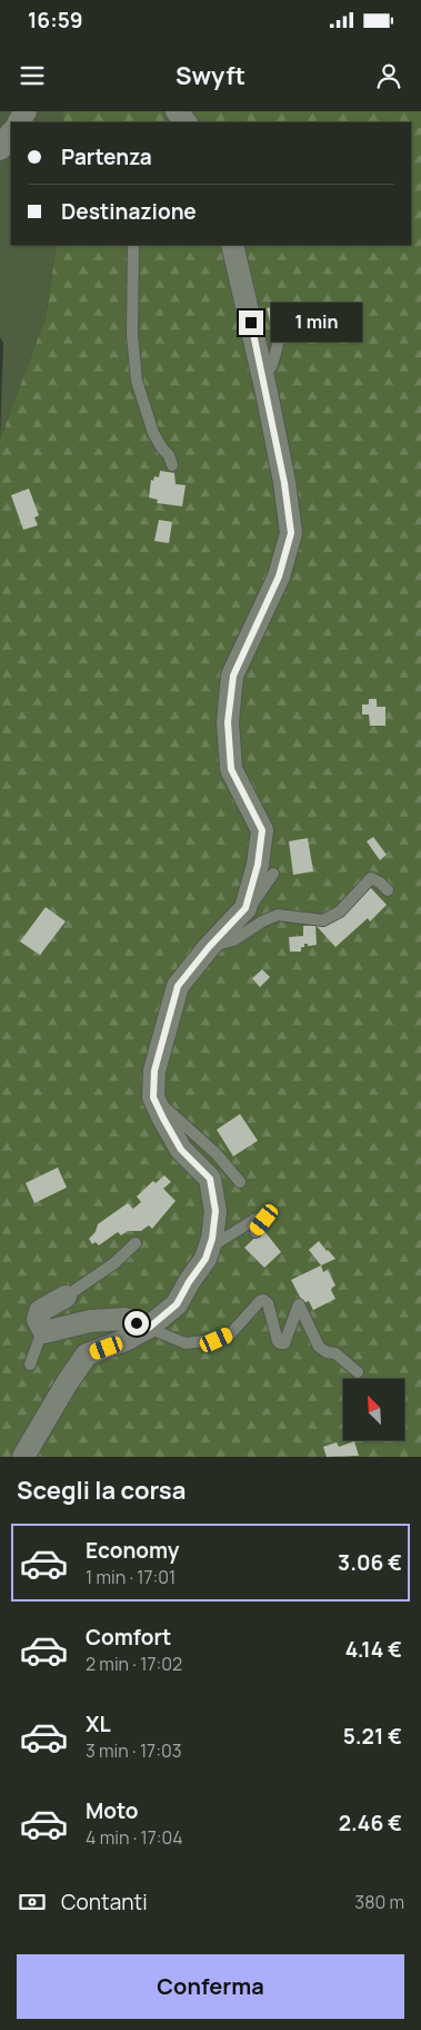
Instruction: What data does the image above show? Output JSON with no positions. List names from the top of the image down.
{
  "north": "top left",
  "page": {
    "status": "16:59",
    "header": "Swyft",
    "banner": ["Partenza", "Destinazione"],
    "bubble": "1 min",
    "heading": "Scegli la corsa",
    "list": [
      {
        "name": "Economy",
        "note": "1 min · 17:01",
        "value": "3.06 €"
      },
      {
        "name": "Comfort",
        "note": "2 min · 17:02",
        "value": "4.14 €"
      },
      {
        "name": "XL",
        "note": "3 min · 17:03",
        "value": "5.21 €"
      },
      {
        "name": "Moto",
        "note": "4 min · 17:04",
        "value": "2.46 €"
      }
    ],
    "pay": ["Contanti", "380 m"],
    "buttons": "Conferma"
  }
}
